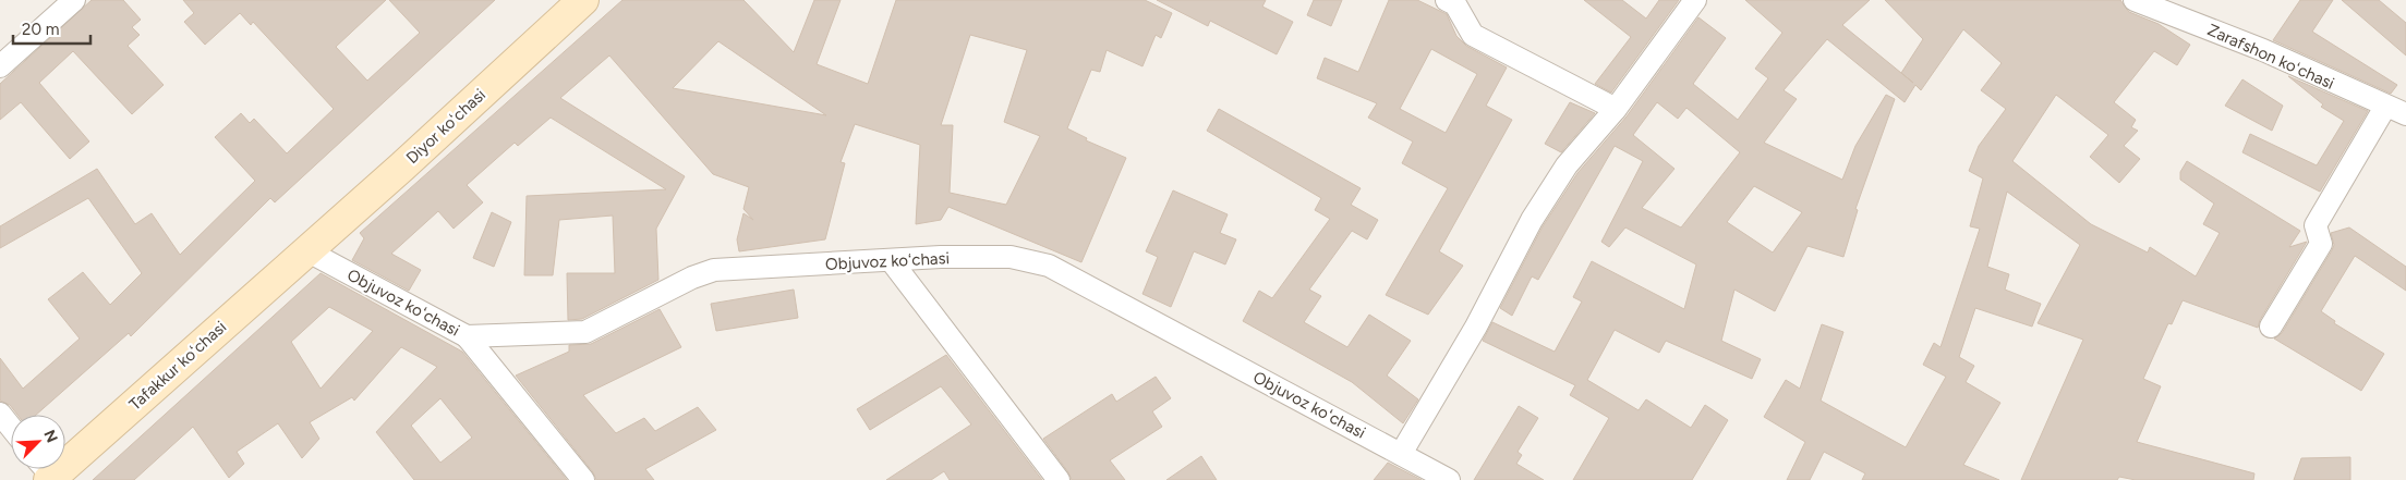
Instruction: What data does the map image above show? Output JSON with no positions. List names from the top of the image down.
{
  "streets": {
    "main road": ["Diyor koʻchasi", "Tafakkur koʻchasi"],
    "street": ["Zarafshon koʻchasi", "Objuvoz koʻchasi"]
  },
  "crossings": [
    ["Diyor koʻchasi", "Objuvoz koʻchasi"],
    ["Diyor koʻchasi", "Tafakkur koʻchasi"],
    ["Objuvoz koʻchasi", "Tafakkur koʻchasi"]
  ],
  "scale_bar": "20 m",
  "north": "top right"
}
